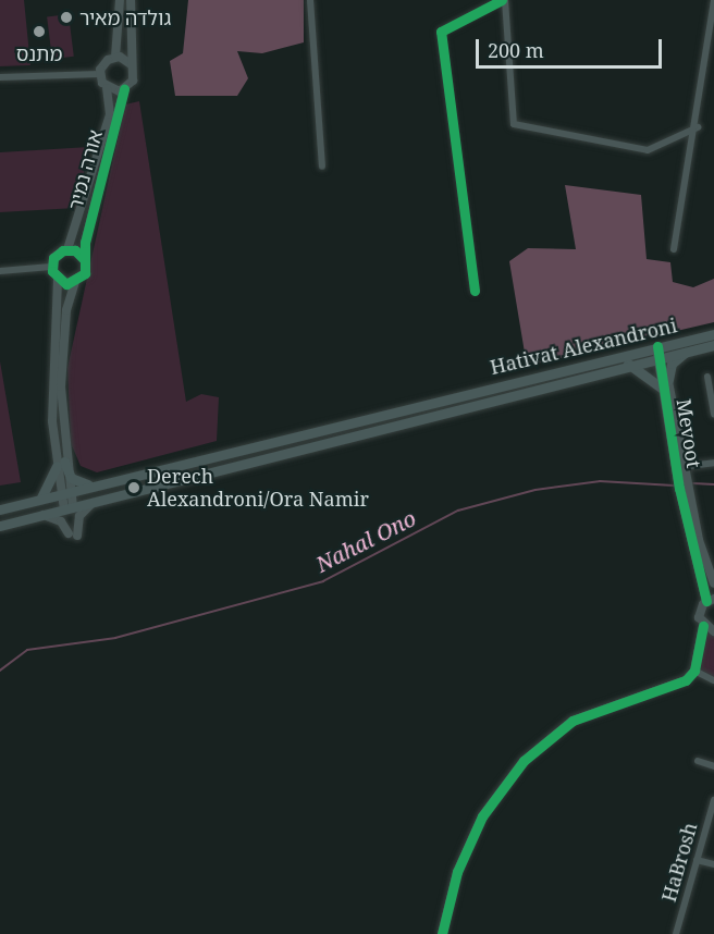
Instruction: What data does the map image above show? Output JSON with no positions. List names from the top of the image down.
{
  "streets": {
    "main road": ["Hativat Alexandroni"],
    "street": ["אורה נמיר", "Mevoot", "HaBrosh"]
  },
  "crossings": [
    ["Hativat Alexandroni", "Mevoot"]
  ],
  "water": ["Nahal Ono"],
  "places": ["גולדה מאיר", "מתנס", "Derech Alexandroni/Ora Namir"],
  "scale_bar": "200 m"
}
